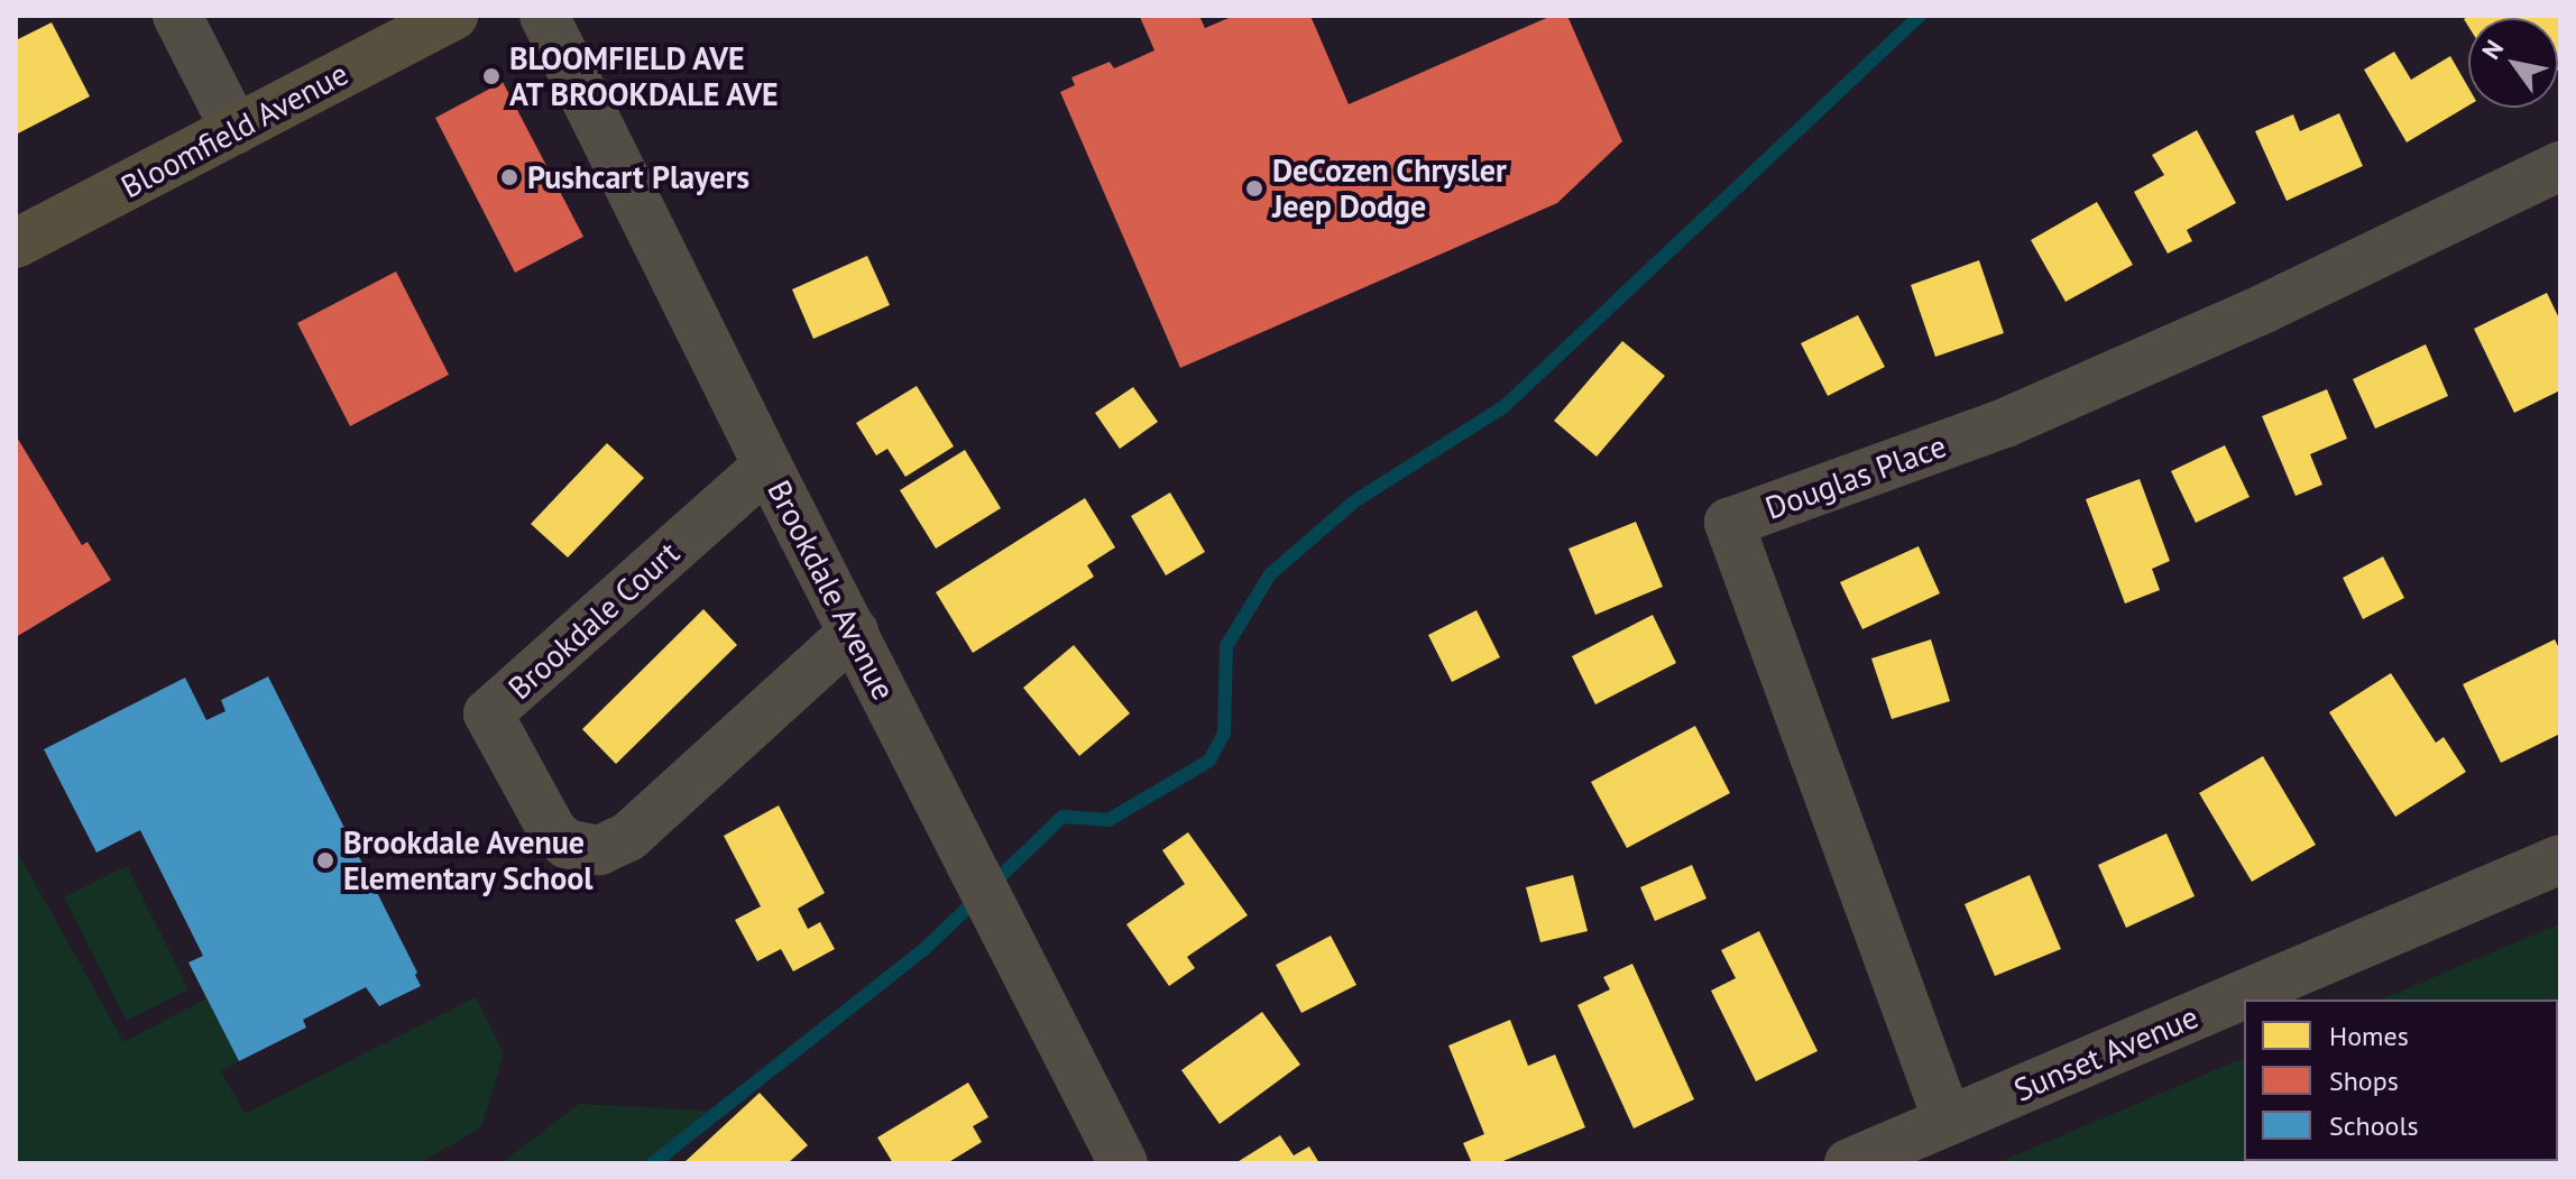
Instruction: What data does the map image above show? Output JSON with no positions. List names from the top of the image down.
{
  "streets": {
    "main road": ["Bloomfield Avenue"],
    "street": [
      "Douglas Place",
      "Brookdale Avenue",
      "Brookdale Court",
      "Sunset Avenue"
    ]
  },
  "crossings": [
    ["Douglas Place", "Sunset Avenue"],
    ["Brookdale Avenue", "Brookdale Court"]
  ],
  "places": [
    "BLOOMFIELD AVE AT BROOKDALE AVE",
    "Pushcart Players",
    "DeCozen Chrysler Jeep Dodge",
    "Brookdale Avenue Elementary School"
  ],
  "legend": ["Homes", "Shops", "Schools"],
  "north": "top left"
}
